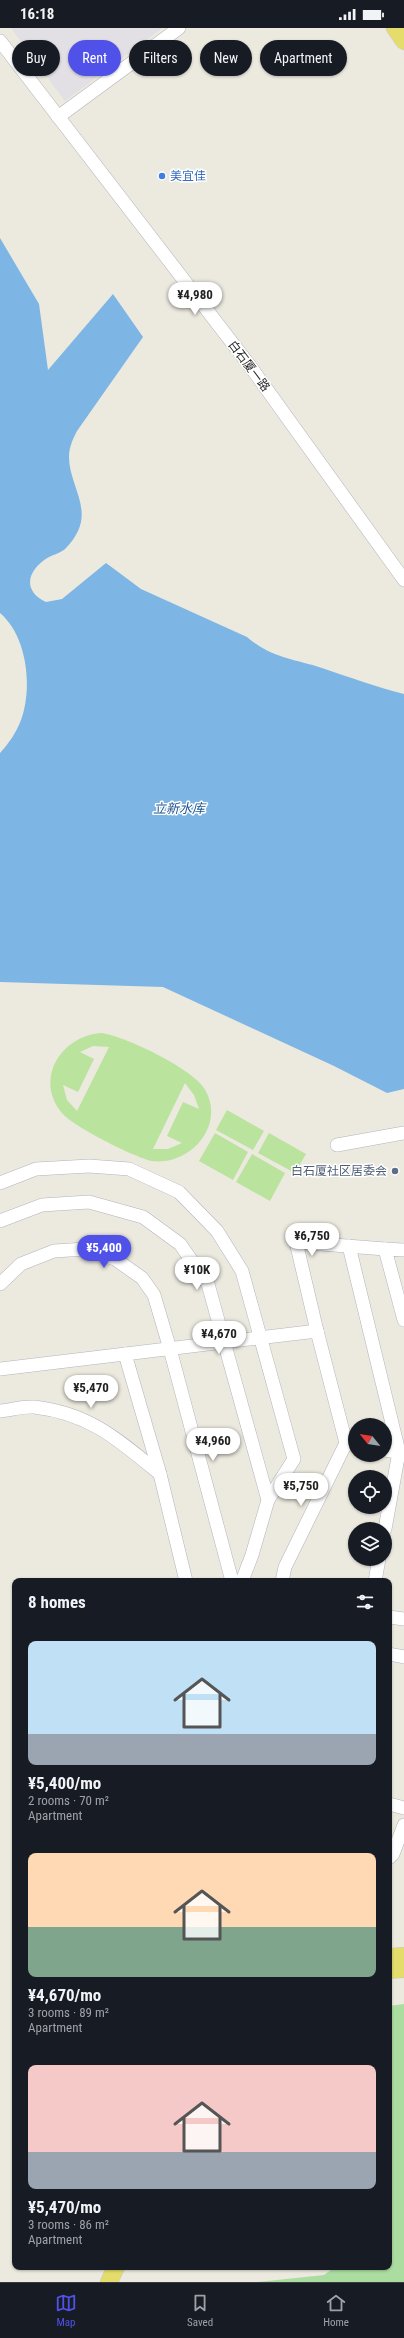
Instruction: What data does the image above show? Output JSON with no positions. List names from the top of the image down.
{
  "streets": {
    "street": ["白石厦一路"]
  },
  "water": ["立新水库"],
  "places": ["美宜佳", "白石厦社区居委会"],
  "north": "top left",
  "page": {
    "status": "16:18",
    "chip": [
      "Buy",
      "Rent",
      "Filters",
      "New",
      "Apartment"
    ],
    "price": [
      "¥4,980",
      "¥6,750",
      "¥5,400",
      "¥10K",
      "¥4,670",
      "¥5,470",
      "¥4,960",
      "¥5,750"
    ],
    "heading": "8 homes",
    "list": [
      {
        "name": "¥5,400/mo",
        "note": "2 rooms · 70 m² · Apartment"
      },
      {
        "name": "¥4,670/mo",
        "note": "3 rooms · 89 m² · Apartment"
      },
      {
        "name": "¥5,470/mo",
        "note": "3 rooms · 86 m² · Apartment"
      }
    ],
    "tabs": ["Map", "Saved", "Home"]
  }
}
